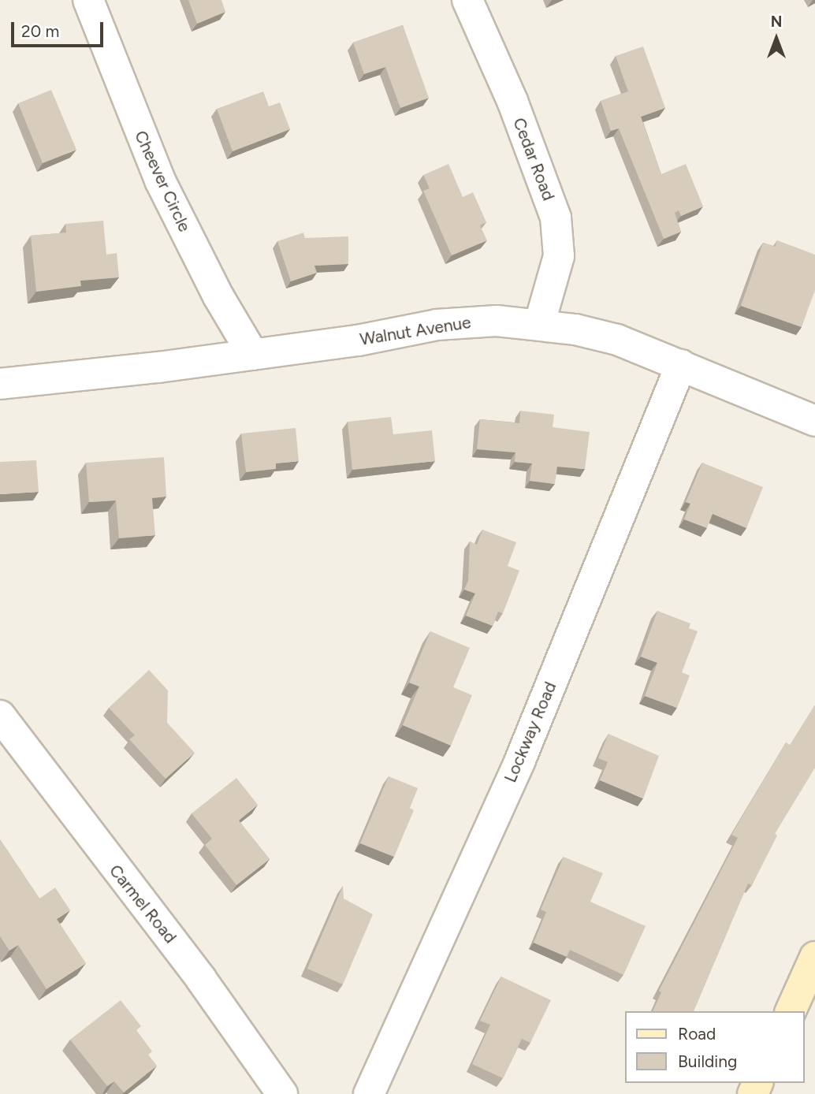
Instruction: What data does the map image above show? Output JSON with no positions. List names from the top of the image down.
{
  "streets": {
    "street": [
      "Cedar Road",
      "Cheever Circle",
      "Walnut Avenue",
      "Lockway Road",
      "Carmel Road"
    ]
  },
  "crossings": [
    ["Cedar Road", "Walnut Avenue"],
    ["Cheever Circle", "Walnut Avenue"],
    ["Walnut Avenue", "Lockway Road"]
  ],
  "legend": ["Road", "Building"],
  "scale_bar": "20 m",
  "north": "top"
}
